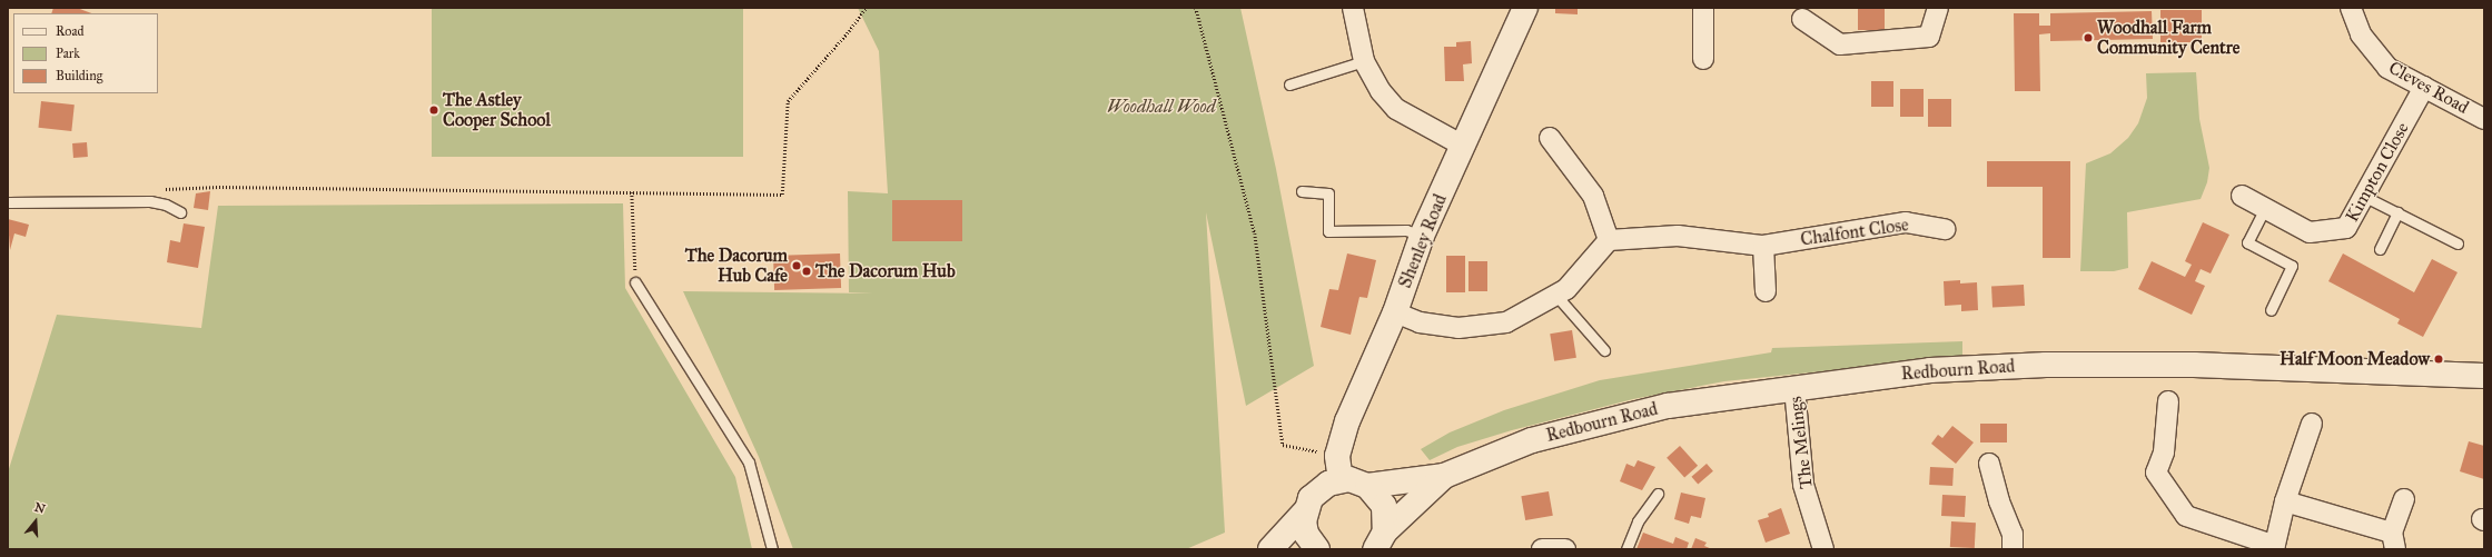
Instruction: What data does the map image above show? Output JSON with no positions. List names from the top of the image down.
{
  "streets": {
    "main road": ["Shenley Road", "Redbourn Road"],
    "street": [
      "Cleves Road",
      "Kimpton Close",
      "Chalfont Close",
      "The Melings"
    ]
  },
  "crossings": [
    ["Cleves Road", "Kimpton Close"],
    ["Redbourn Road", "The Melings"]
  ],
  "parks": ["Woodhall Wood"],
  "places": [
    "Woodhall Farm Community Centre",
    "The Astley Cooper School",
    "The Dacorum Hub Cafe",
    "The Dacorum Hub",
    "Half Moon Meadow"
  ],
  "legend": ["Road", "Park", "Building"],
  "north": "top"
}
